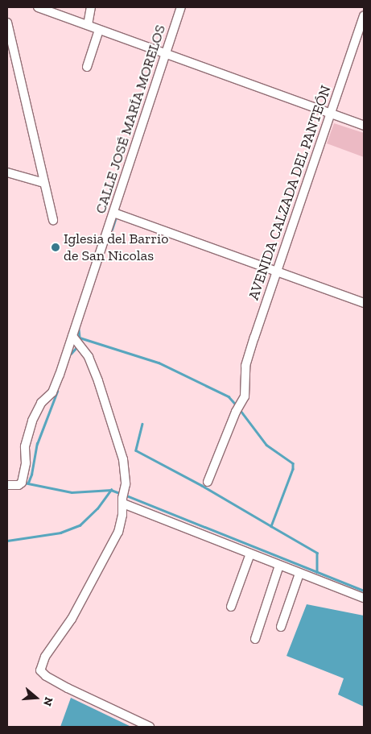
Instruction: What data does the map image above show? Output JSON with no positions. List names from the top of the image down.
{
  "streets": {
    "street": ["CALLE JOSÉ MARÍA MORELOS", "AVENIDA CALZADA DEL PANTEÓN"]
  },
  "places": ["Iglesia del Barrio de San Nicolas"],
  "north": "right"
}
